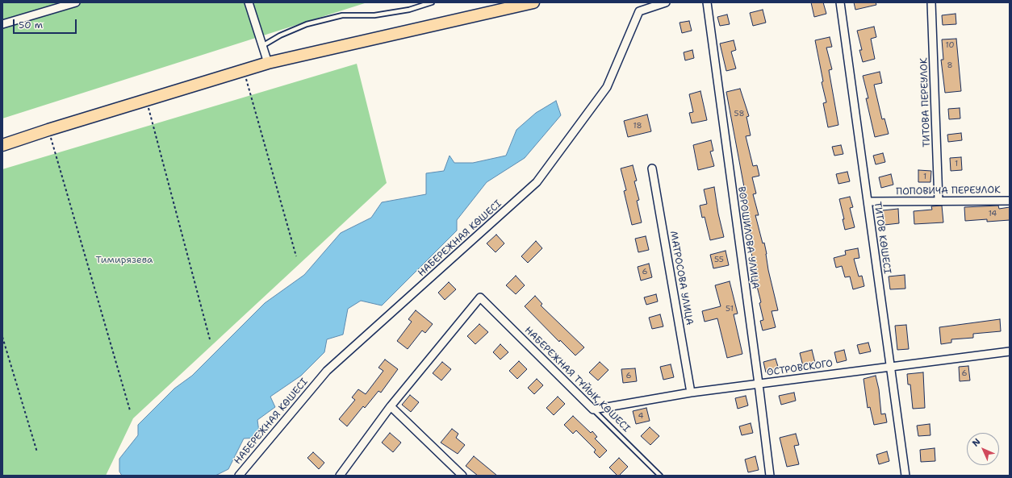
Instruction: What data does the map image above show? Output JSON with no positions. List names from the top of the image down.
{
  "streets": {
    "street": [
      "ТИТОВА ПЕРЕУЛОК",
      "ПОПОВИЧА ПЕРЕУЛОК",
      "ВОРОШИЛОВА УЛИЦА",
      "ТИТОВ КӨШЕСІ",
      "НАБЕРЕЖНАЯ КӨШЕСІ",
      "МАТРОСОВА УЛИЦА",
      "ОСТРОВСКОГО",
      "НАБЕРЕЖНАЯ ТҰЙЫҚ КӨШЕСІ"
    ]
  },
  "crossings": [
    ["ТИТОВА ПЕРЕУЛОК", "ПОПОВИЧА ПЕРЕУЛОК"],
    ["ПОПОВИЧА ПЕРЕУЛОК", "ТИТОВ КӨШЕСІ"],
    ["ВОРОШИЛОВА УЛИЦА", "ОСТРОВСКОГО"],
    ["ТИТОВ КӨШЕСІ", "ОСТРОВСКОГО"],
    ["МАТРОСОВА УЛИЦА", "ОСТРОВСКОГО"],
    ["ОСТРОВСКОГО", "НАБЕРЕЖНАЯ ТҰЙЫҚ КӨШЕСІ"]
  ],
  "parks": ["Тимирязева"],
  "house_numbers": [
    "10",
    "8",
    "58",
    "18",
    "1",
    "1",
    "14",
    "55",
    "6",
    "51",
    "6",
    "6",
    "4"
  ],
  "scale_bar": "50 m",
  "north": "top left"
}
